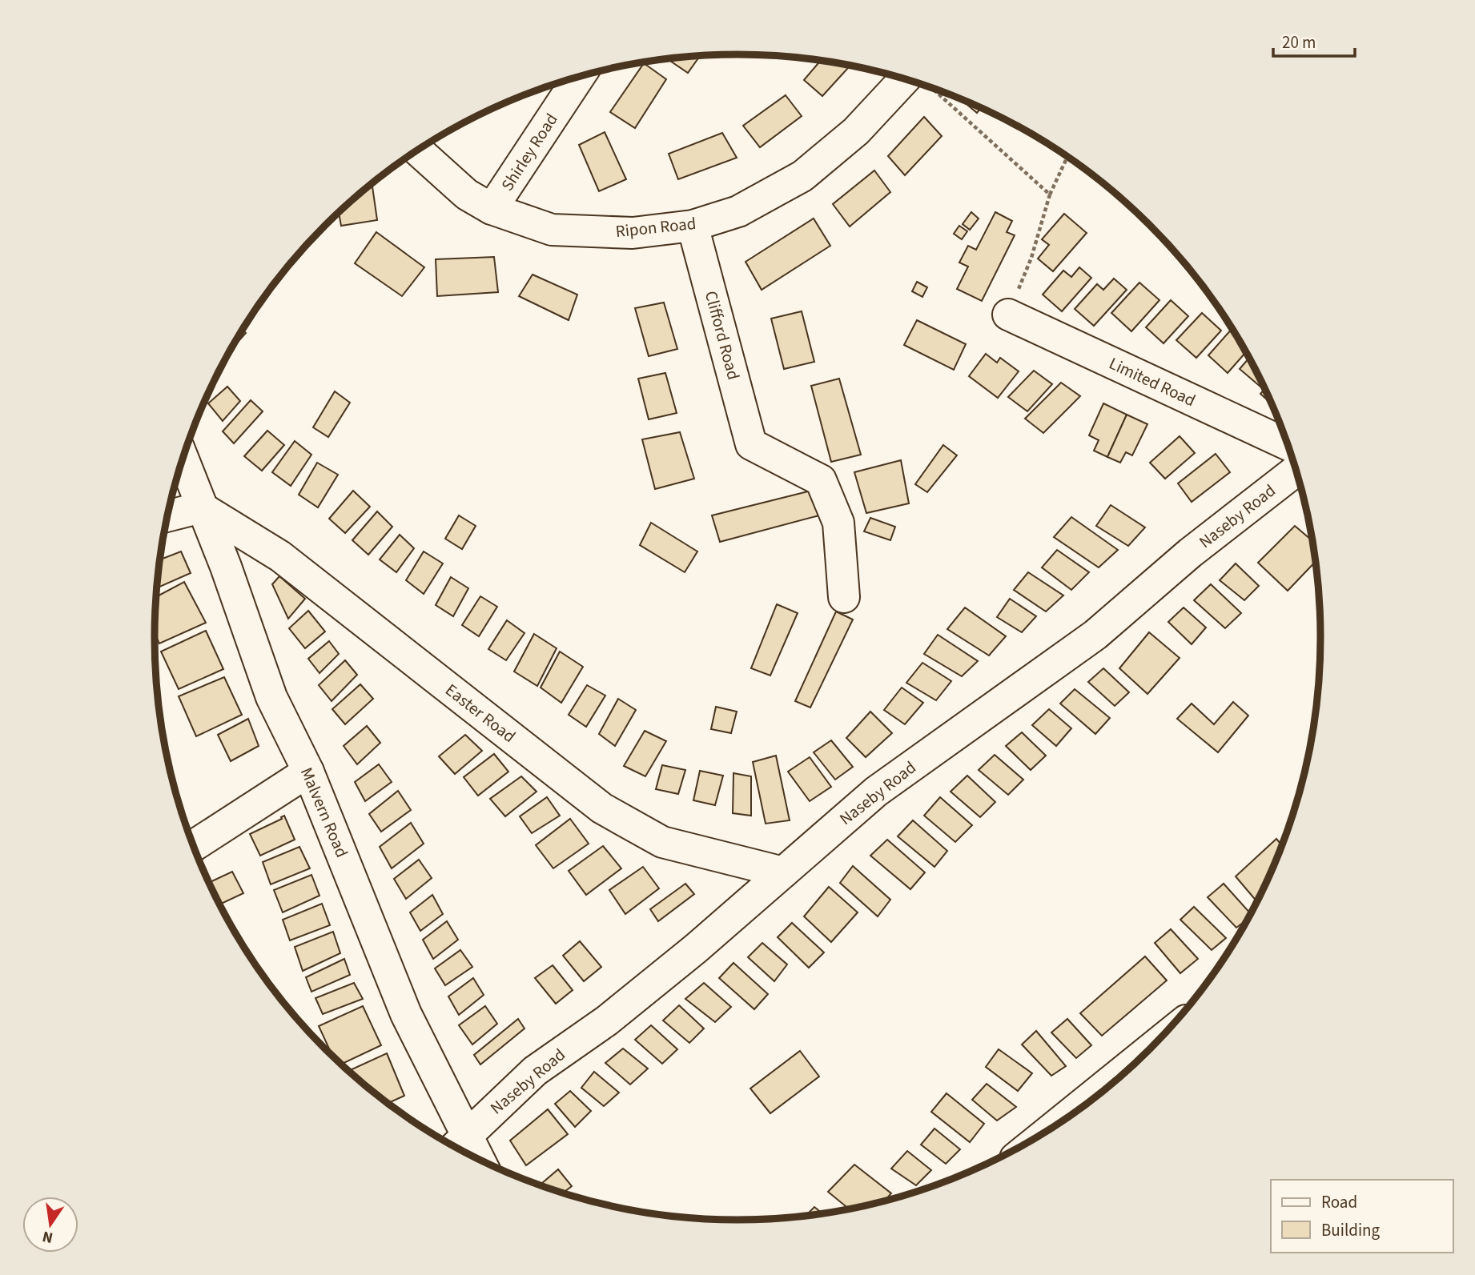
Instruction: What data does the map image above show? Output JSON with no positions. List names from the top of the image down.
{
  "streets": {
    "street": [
      "Shirley Road",
      "Ripon Road",
      "Clifford Road",
      "Limited Road",
      "Naseby Road",
      "Easter Road",
      "Malvern Road"
    ]
  },
  "crossings": [
    ["Shirley Road", "Ripon Road"],
    ["Ripon Road", "Clifford Road"],
    ["Naseby Road", "Easter Road"],
    ["Naseby Road", "Malvern Road"],
    ["Easter Road", "Malvern Road"]
  ],
  "legend": ["Road", "Building"],
  "scale_bar": "20 m",
  "north": "bottom"
}
